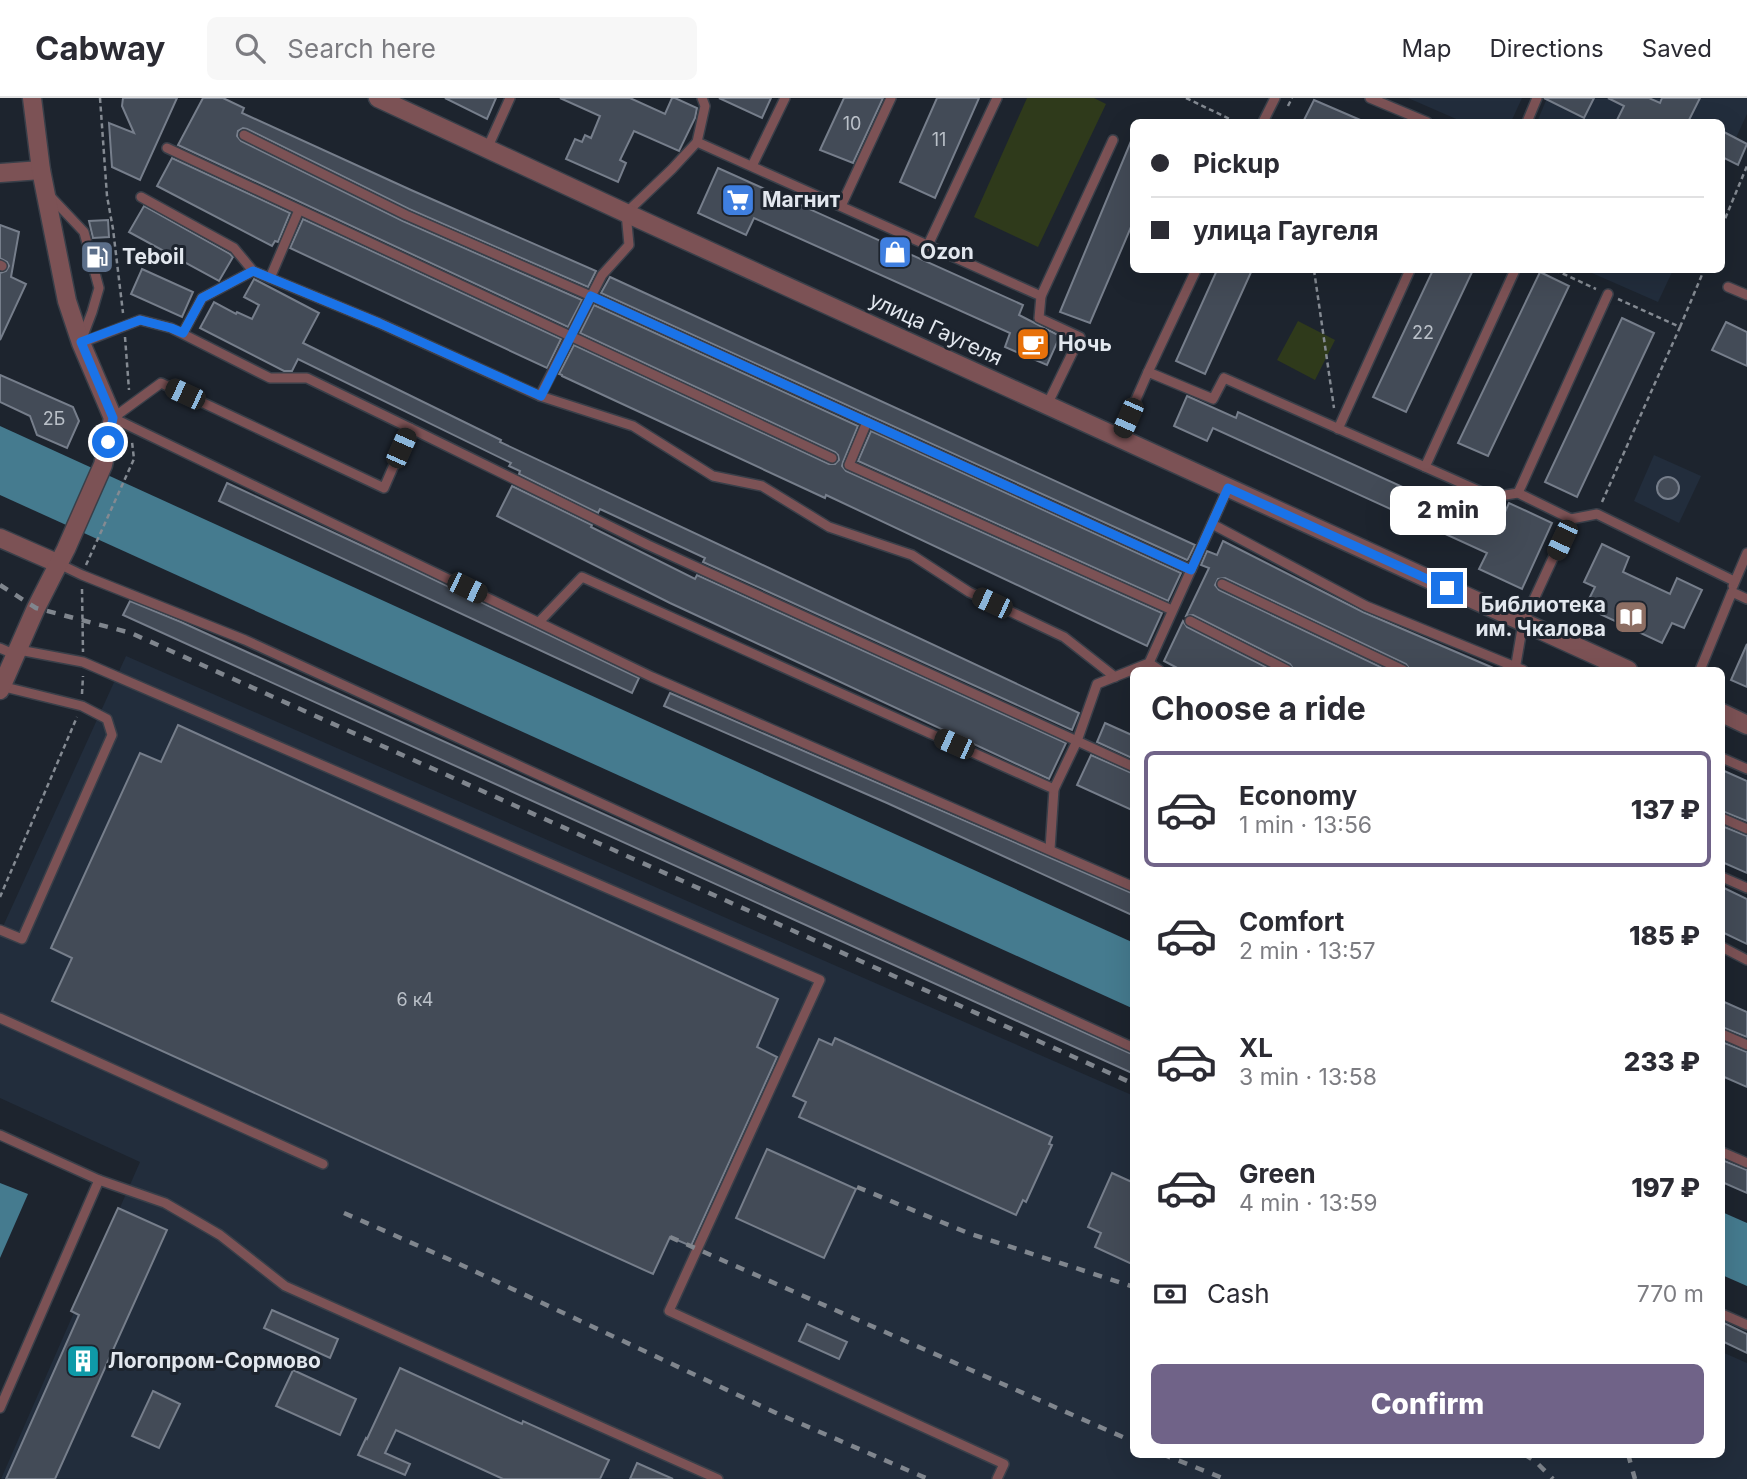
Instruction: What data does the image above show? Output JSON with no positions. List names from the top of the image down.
{
  "streets": {
    "street": ["улица Гаугеля"]
  },
  "places": {
    "supermarket": ["Магнит"],
    "shop": ["Ozon"],
    "fuel station": ["Teboil"],
    "cafe": ["Ночь"],
    "library": ["Библиотека им. Чкалова"],
    "building": ["Логопром-Сормово"]
  },
  "house_numbers": [
    "10",
    "11",
    "22",
    "2Б",
    "6 к4"
  ],
  "page": {
    "header": "Cabway",
    "search": "Search here",
    "nav": ["Map", "Directions", "Saved"],
    "banner": ["Pickup", "улица Гаугеля"],
    "bubble": "2 min",
    "heading": "Choose a ride",
    "list": [
      {
        "name": "Economy",
        "note": "1 min · 13:56",
        "value": "137 ₽"
      },
      {
        "name": "Comfort",
        "note": "2 min · 13:57",
        "value": "185 ₽"
      },
      {
        "name": "XL",
        "note": "3 min · 13:58",
        "value": "233 ₽"
      },
      {
        "name": "Green",
        "note": "4 min · 13:59",
        "value": "197 ₽"
      }
    ],
    "pay": ["Cash", "770 m"],
    "buttons": "Confirm"
  }
}
